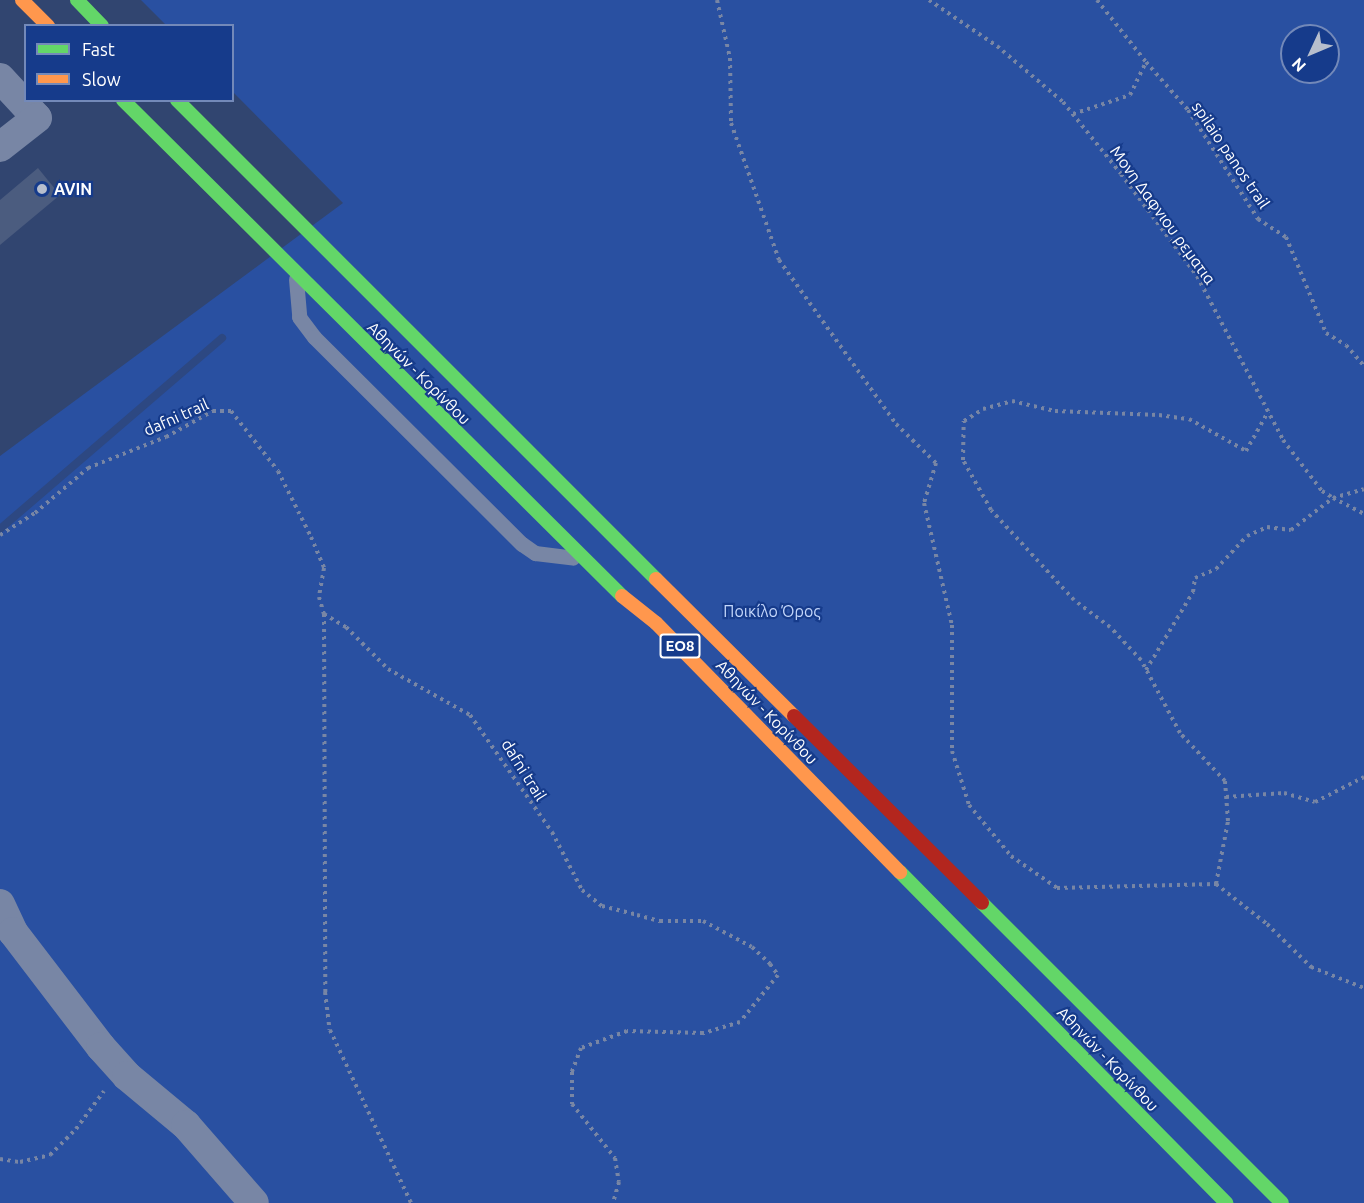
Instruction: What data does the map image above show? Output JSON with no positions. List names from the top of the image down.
{
  "streets": {
    "highway": ["Αθηνών - Κορίνθου", "ΕΟ8"],
    "path": ["spilaio panos trail", "Μονη Δαφνιου ρεματια", "dafni trail"]
  },
  "parks": ["Ποικίλο Όρος"],
  "places": ["AVIN"],
  "legend": ["Fast", "Slow"],
  "north": "bottom left"
}
